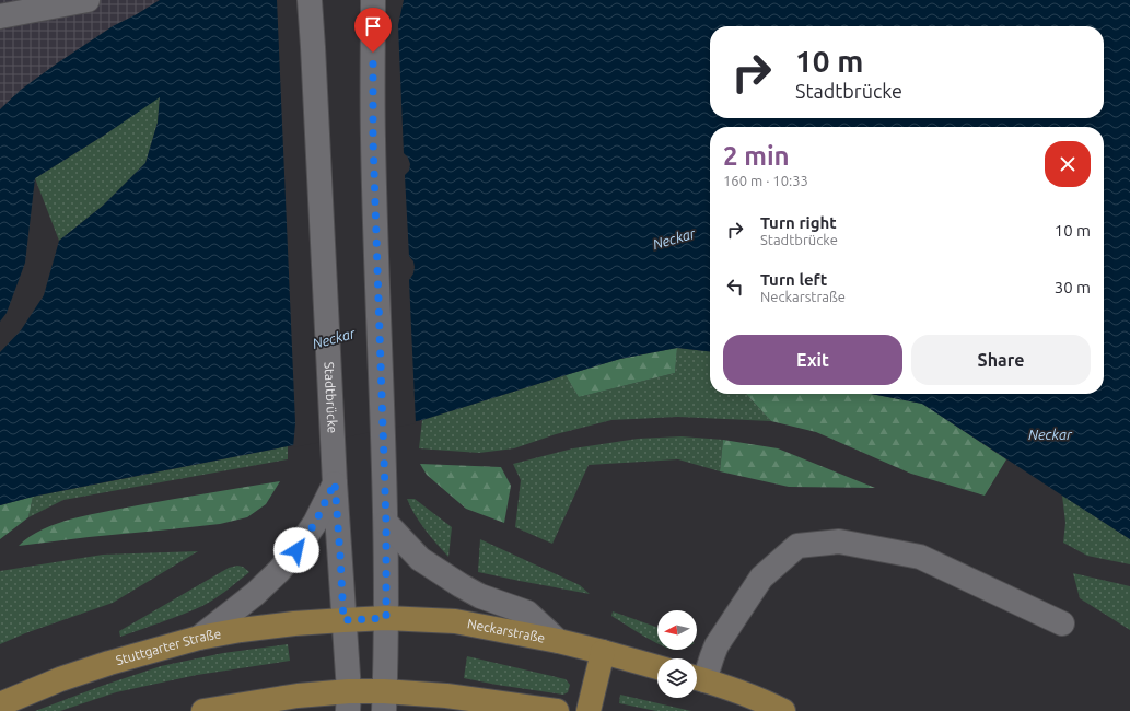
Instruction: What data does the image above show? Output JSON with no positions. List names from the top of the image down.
{
  "streets": {
    "main road": ["Neckarstraße", "Stuttgarter Straße"],
    "street": ["Stadtbrücke"]
  },
  "crossings": [
    ["Stadtbrücke", "Neckarstraße"],
    ["Stadtbrücke", "Stuttgarter Straße"],
    ["Neckarstraße", "Stuttgarter Straße"]
  ],
  "water": ["Neckar"],
  "north": "left",
  "page": {
    "turn": ["10 m", "Stadtbrücke"],
    "heading": ["2 min", "160 m · 10:33"],
    "list": [
      {
        "name": "Turn right",
        "note": "Stadtbrücke",
        "value": "10 m"
      },
      {
        "name": "Turn left",
        "note": "Neckarstraße",
        "value": "30 m"
      }
    ],
    "buttons": ["Exit", "Share"]
  }
}
